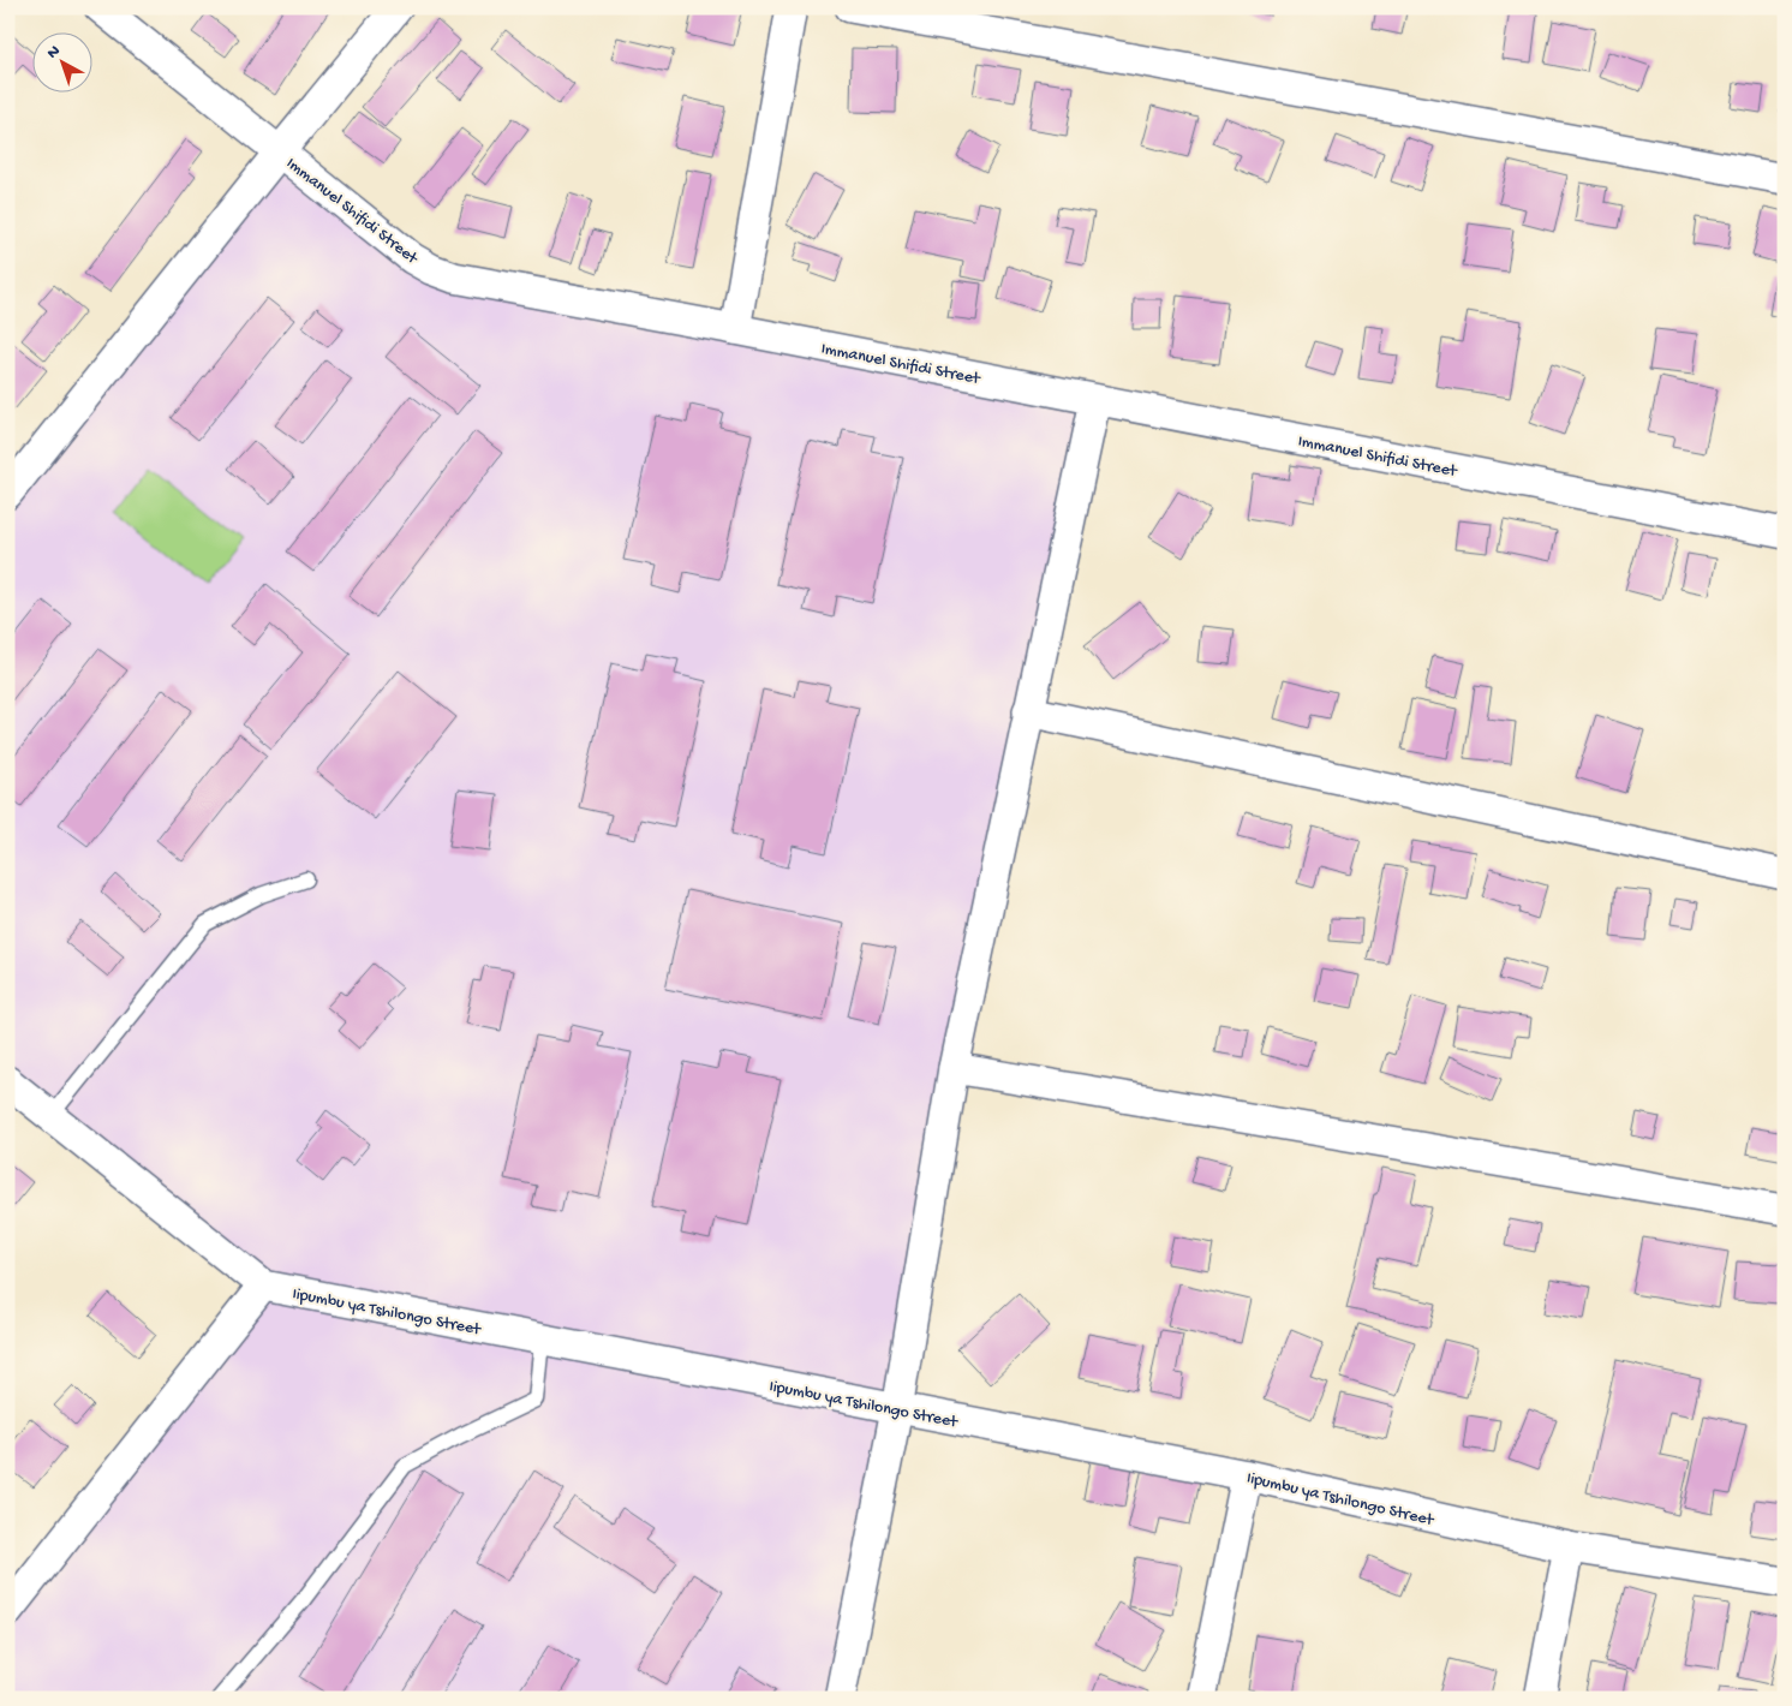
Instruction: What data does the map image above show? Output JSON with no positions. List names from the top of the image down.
{
  "streets": {
    "street": ["Immanuel Shifidi Street", "Iipumbu ya Tshilongo Street"]
  },
  "north": "top left"
}
